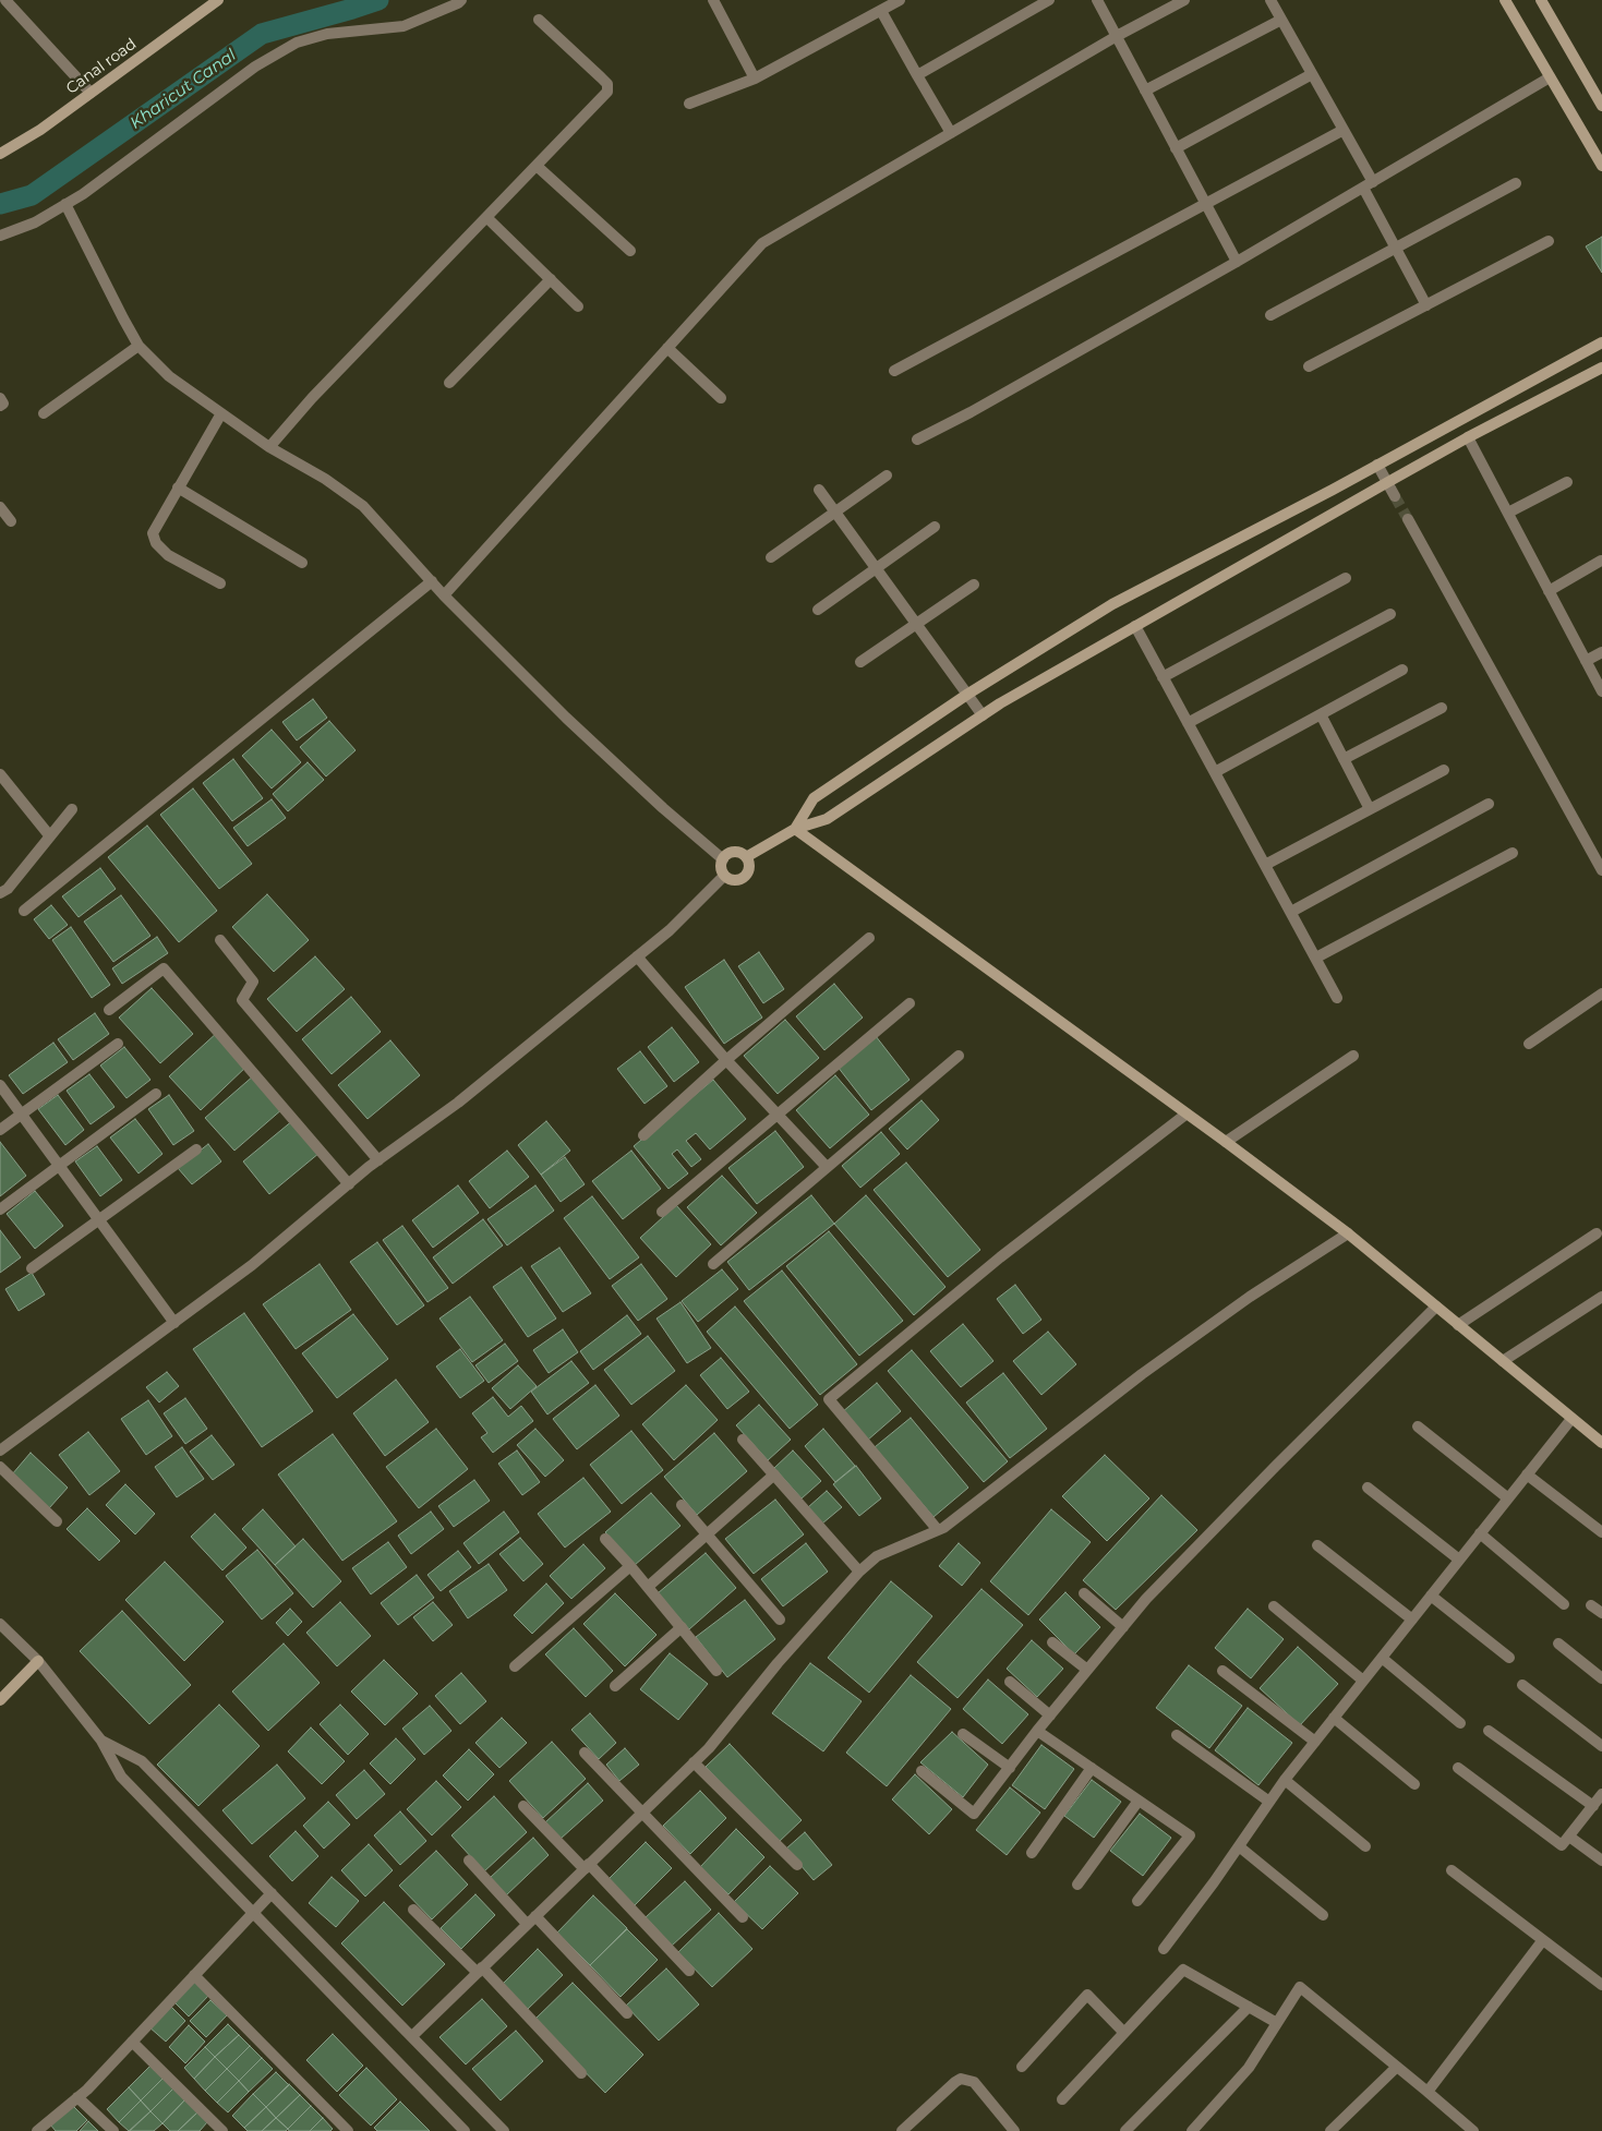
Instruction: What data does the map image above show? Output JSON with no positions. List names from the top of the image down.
{
  "streets": {
    "street": ["Canal road"]
  },
  "water": ["Kharicut Canal"]
}
